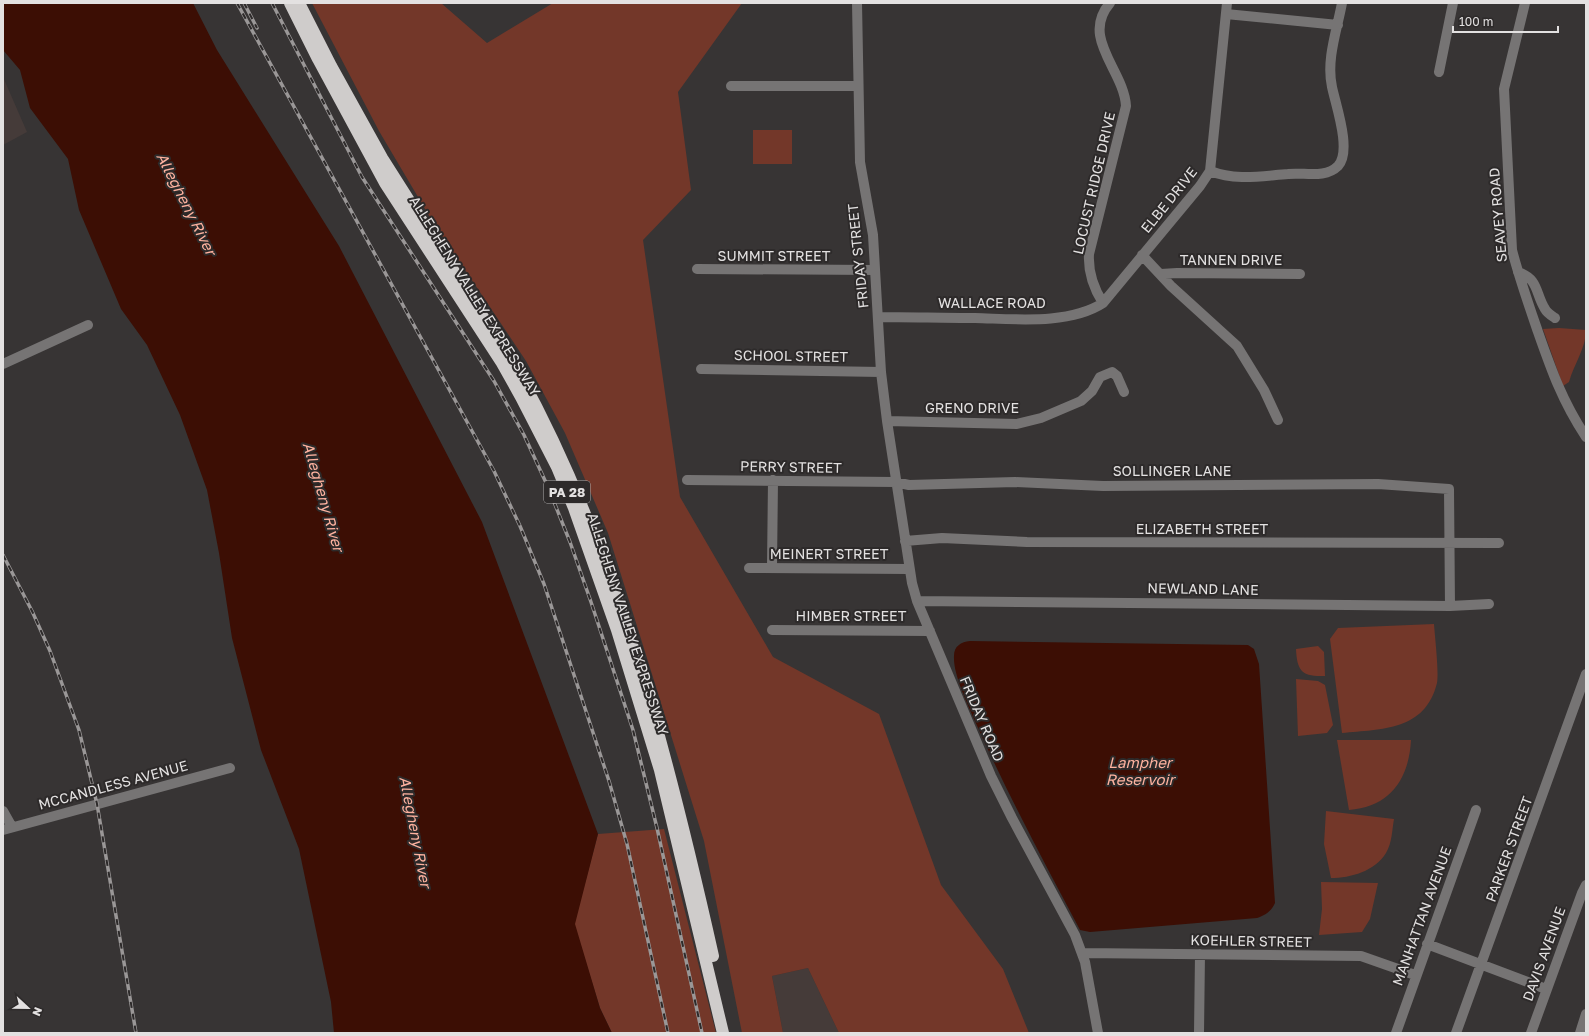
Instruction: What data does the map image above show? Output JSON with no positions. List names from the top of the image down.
{
  "streets": {
    "highway": ["ALLEGHENY VALLEY EXPRESSWAY", "PA 28"],
    "street": [
      "LOCUST RIDGE DRIVE",
      "ELBE DRIVE",
      "SEAVEY ROAD",
      "SUMMIT STREET",
      "FRIDAY STREET",
      "TANNEN DRIVE",
      "WALLACE ROAD",
      "SCHOOL STREET",
      "GRENO DRIVE",
      "PERRY STREET",
      "SOLLINGER LANE",
      "ELIZABETH STREET",
      "MEINERT STREET",
      "NEWLAND LANE",
      "HIMBER STREET",
      "FRIDAY ROAD",
      "MCCANDLESS AVENUE",
      "PARKER STREET",
      "MANHATTAN AVENUE",
      "KOEHLER STREET",
      "DAVIS AVENUE"
    ]
  },
  "crossings": [
    ["LOCUST RIDGE DRIVE", "ELBE DRIVE"],
    ["LOCUST RIDGE DRIVE", "WALLACE ROAD"],
    ["ELBE DRIVE", "WALLACE ROAD"],
    ["SUMMIT STREET", "FRIDAY STREET"],
    ["FRIDAY STREET", "WALLACE ROAD"],
    ["FRIDAY STREET", "SCHOOL STREET"],
    ["FRIDAY STREET", "GRENO DRIVE"],
    ["FRIDAY STREET", "PERRY STREET"],
    ["FRIDAY STREET", "SOLLINGER LANE"],
    ["FRIDAY STREET", "FRIDAY ROAD"],
    ["PERRY STREET", "SOLLINGER LANE"],
    ["PERRY STREET", "FRIDAY ROAD"],
    ["SOLLINGER LANE", "ELIZABETH STREET"],
    ["SOLLINGER LANE", "FRIDAY ROAD"],
    ["ELIZABETH STREET", "FRIDAY ROAD"],
    ["MEINERT STREET", "FRIDAY ROAD"],
    ["NEWLAND LANE", "FRIDAY ROAD"],
    ["HIMBER STREET", "FRIDAY ROAD"],
    ["FRIDAY ROAD", "KOEHLER STREET"],
    ["MANHATTAN AVENUE", "KOEHLER STREET"]
  ],
  "water": ["Allegheny River", "Lampher Reservoir"],
  "scale_bar": "100 m",
  "north": "right"
}
